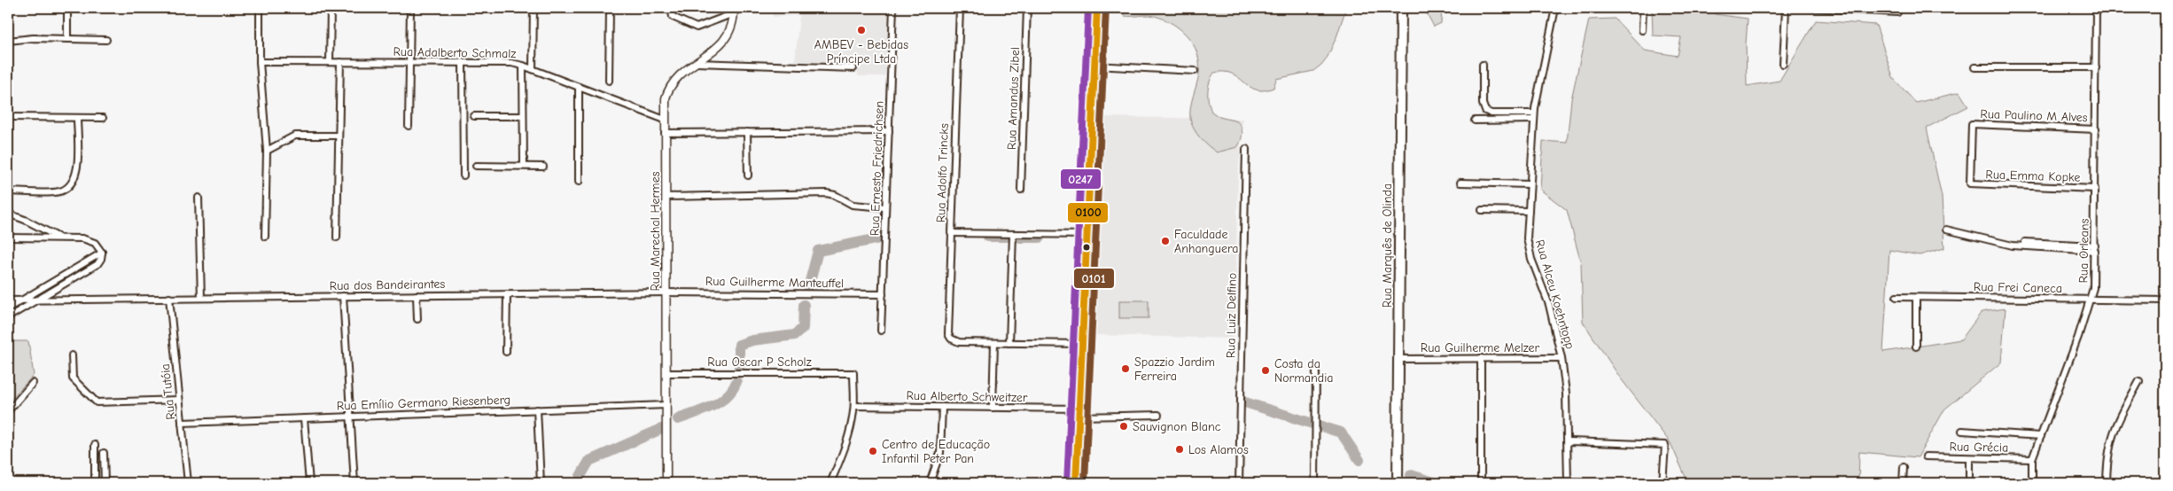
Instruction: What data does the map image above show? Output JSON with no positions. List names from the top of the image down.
{
  "streets": {
    "main road": ["Rua Marquês de Olinda"],
    "street": [
      "Rua Adalberto Schmalz",
      "Rua Amandus Zibel",
      "Rua Paulino M Alves",
      "Rua Ernesto Friedrichsen",
      "Rua Adolfo Trincks",
      "Rua Emma Kopke",
      "Rua Marechal Hermes",
      "Rua Orleans",
      "Rua Guilherme Manteuffel",
      "Rua dos Bandeirantes",
      "Rua Frei Caneca",
      "Rua Alceu Koehntopp",
      "Rua Luiz Delfino",
      "Rua Guilherme Melzer",
      "Rua Oscar P Scholz",
      "Rua Tutóia",
      "Rua Alberto Schweitzer",
      "Rua Emílio Germano Riesenberg",
      "Rua Grécia"
    ]
  },
  "crossings": [
    ["Rua Adalberto Schmalz", "Rua Marechal Hermes"],
    ["Rua Paulino M Alves", "Rua Emma Kopke"],
    ["Rua Paulino M Alves", "Rua Orleans"],
    ["Rua Ernesto Friedrichsen", "Rua Guilherme Manteuffel"],
    ["Rua Emma Kopke", "Rua Orleans"],
    ["Rua Marechal Hermes", "Rua Guilherme Manteuffel"],
    ["Rua Marechal Hermes", "Rua dos Bandeirantes"],
    ["Rua Marechal Hermes", "Rua Oscar P Scholz"],
    ["Rua Marechal Hermes", "Rua Emílio Germano Riesenberg"],
    ["Rua Marquês de Olinda", "Rua Guilherme Melzer"],
    ["Rua Orleans", "Rua Frei Caneca"],
    ["Rua Orleans", "Rua Grécia"],
    ["Rua Guilherme Manteuffel", "Rua dos Bandeirantes"],
    ["Rua dos Bandeirantes", "Rua Tutóia"],
    ["Rua Alceu Koehntopp", "Rua Guilherme Melzer"],
    ["Rua Oscar P Scholz", "Rua Alberto Schweitzer"],
    ["Rua Tutóia", "Rua Emílio Germano Riesenberg"]
  ],
  "places": [
    "AMBEV - Bebidas Príncipe Ltda",
    "Faculdade Anhanguera",
    "Spazzio Jardim Ferreira",
    "Costa da Normandia",
    "Sauvignon Blanc",
    "Los Alamos",
    "Centro de Educação Infantil Peter Pan"
  ],
  "lines": ["transit line 0100", "transit line 0101", "transit line 0247"]
}
